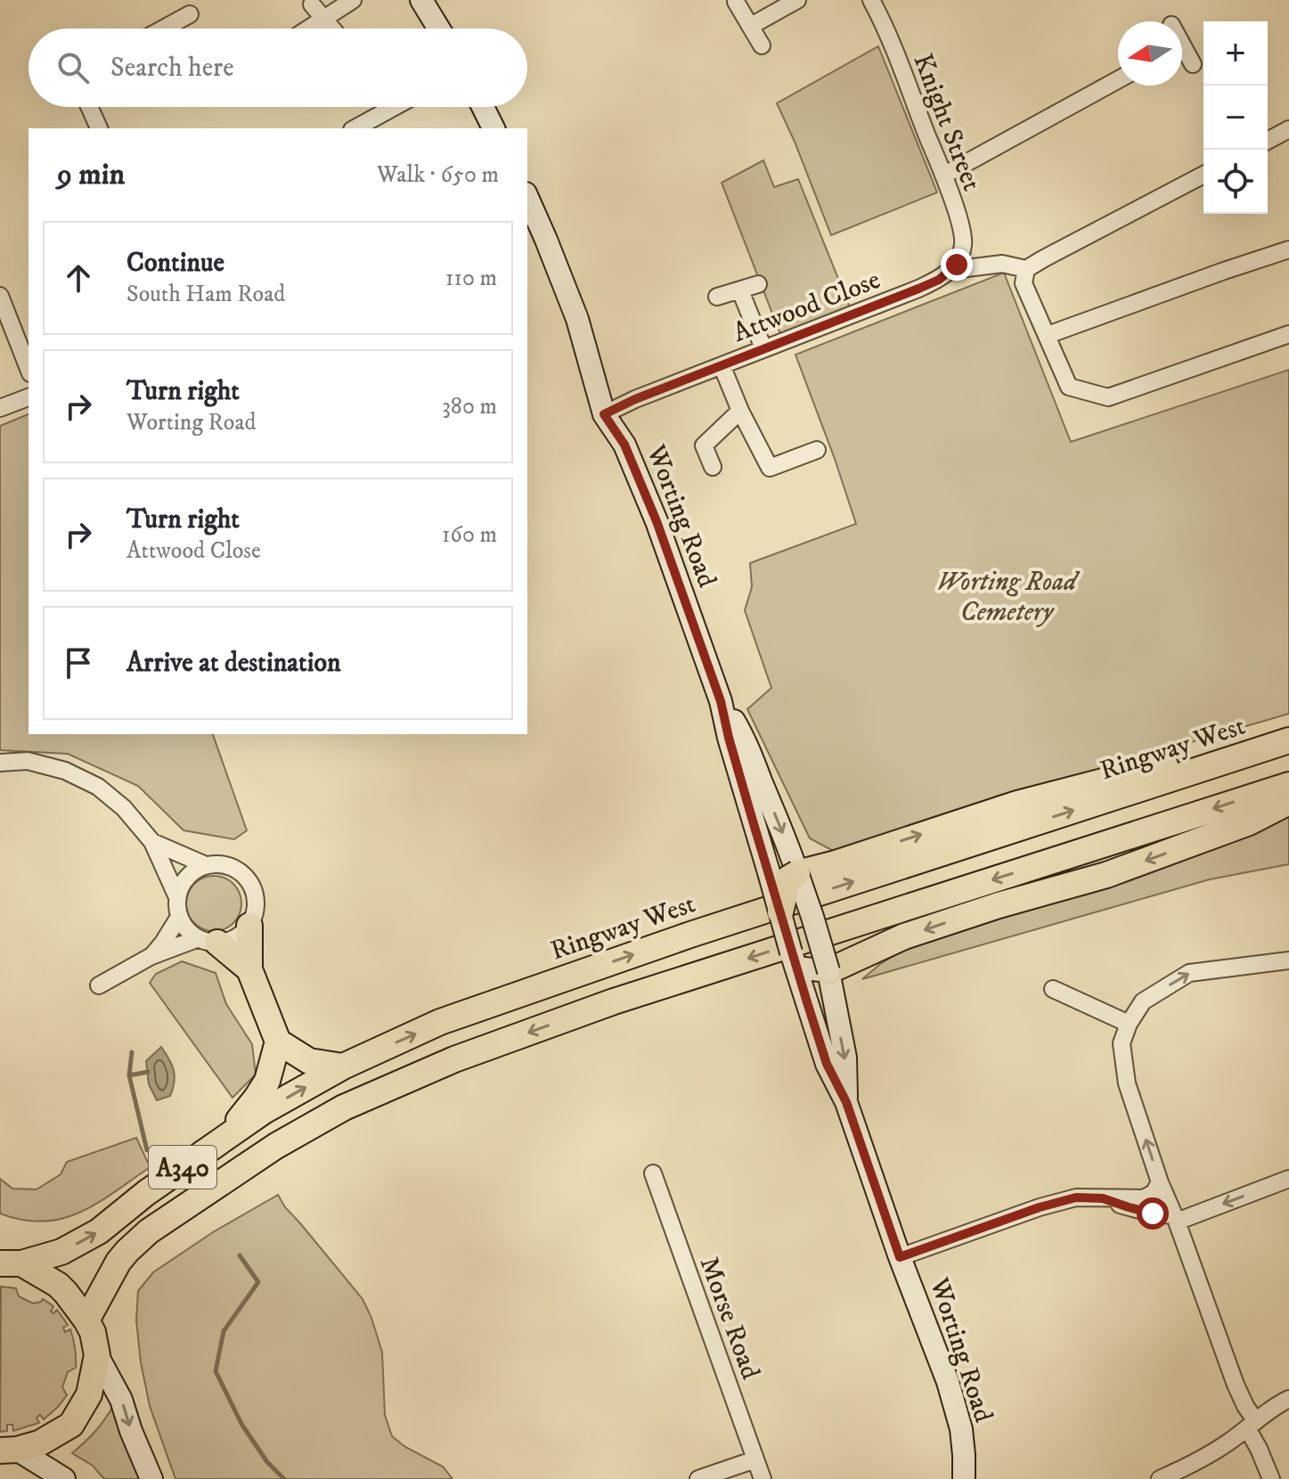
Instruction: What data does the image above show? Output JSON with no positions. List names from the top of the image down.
{
  "streets": {
    "main road": ["Ringway West", "A340"],
    "street": [
      "Knight Street",
      "Attwood Close",
      "Worting Road",
      "Morse Road"
    ]
  },
  "crossings": [
    ["Knight Street", "Attwood Close"],
    ["Attwood Close", "Worting Road"]
  ],
  "parks": ["Worting Road Cemetery"],
  "north": "left",
  "page": {
    "map_buttons": ["+", "−"],
    "search": "Search here",
    "heading": ["9 min", "Walk · 650 m"],
    "list": [
      ["Continue", "South Ham Road", "110 m"],
      ["Turn right", "Worting Road", "380 m"],
      ["Turn right", "Attwood Close", "160 m"],
      "Arrive at destination"
    ]
  }
}
